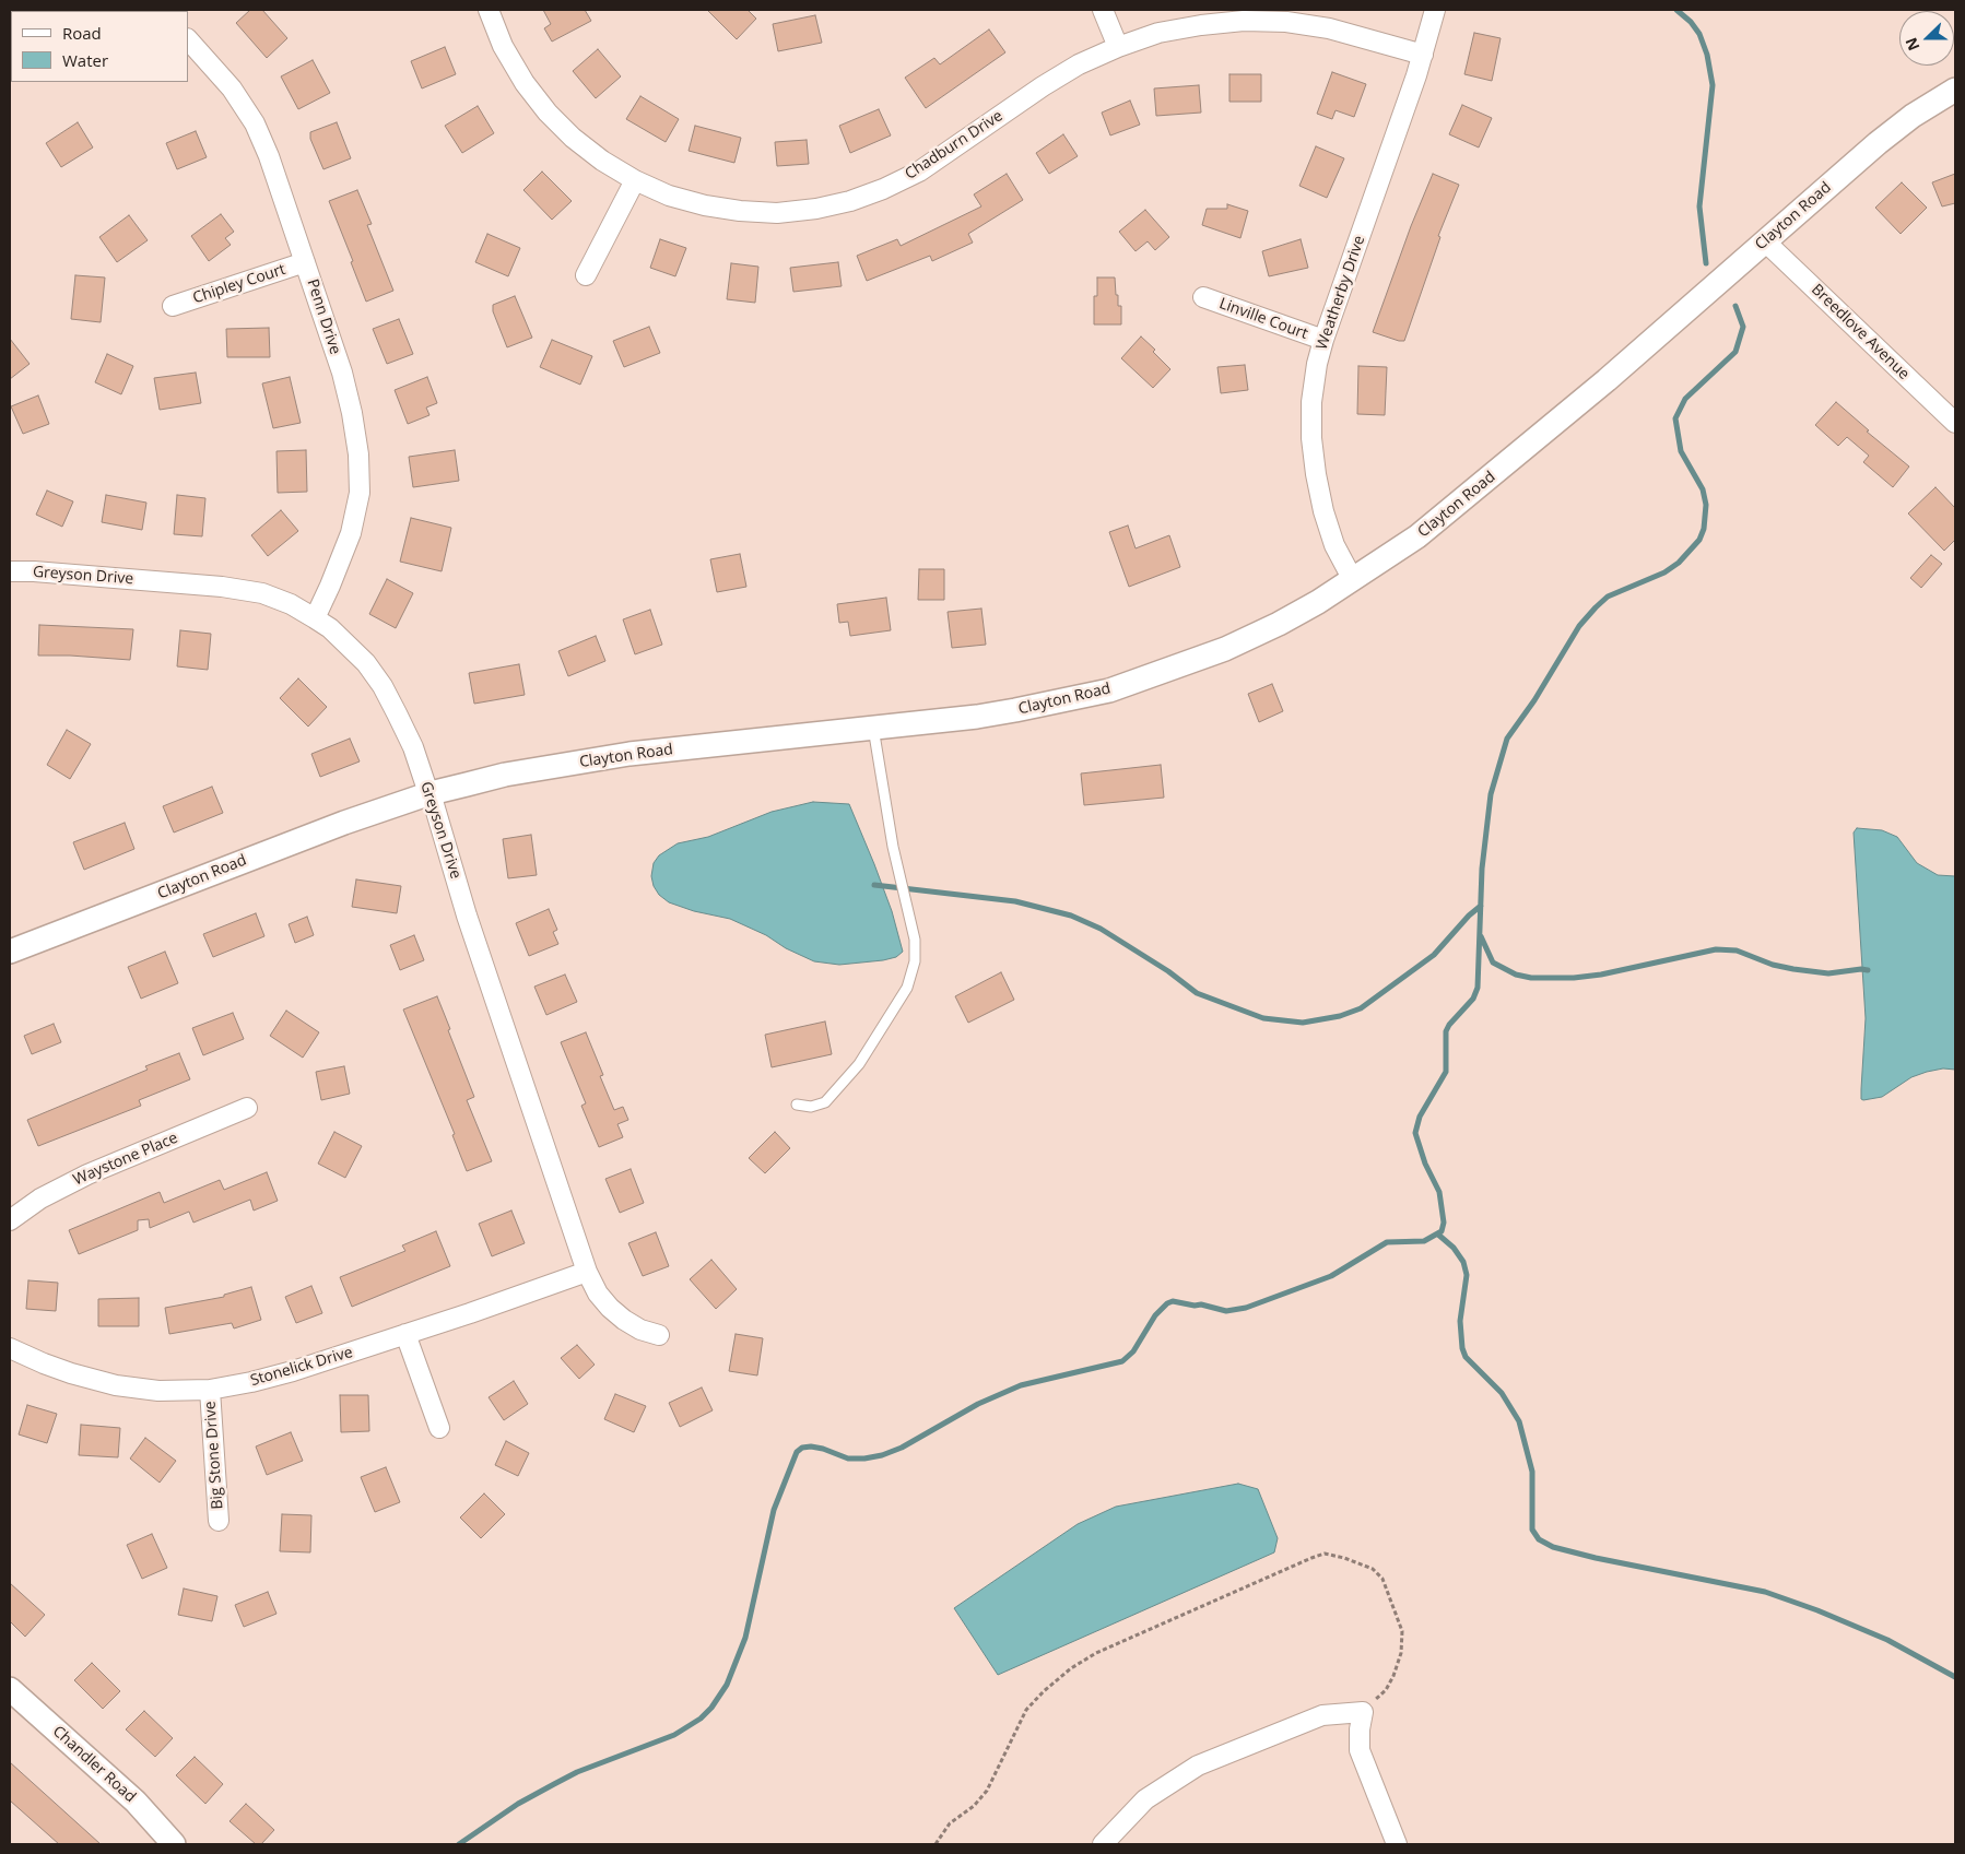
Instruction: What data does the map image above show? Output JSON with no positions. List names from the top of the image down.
{
  "streets": {
    "street": [
      "Chadburn Drive",
      "Clayton Road",
      "Chipley Court",
      "Weatherby Drive",
      "Penn Drive",
      "Linville Court",
      "Breedlove Avenue",
      "Greyson Drive",
      "Waystone Place",
      "Stonelick Drive",
      "Big Stone Drive",
      "Chandler Road"
    ]
  },
  "crossings": [
    ["Chadburn Drive", "Weatherby Drive"],
    ["Clayton Road", "Weatherby Drive"],
    ["Clayton Road", "Breedlove Avenue"],
    ["Clayton Road", "Greyson Drive"],
    ["Chipley Court", "Penn Drive"],
    ["Weatherby Drive", "Linville Court"],
    ["Penn Drive", "Greyson Drive"],
    ["Greyson Drive", "Stonelick Drive"],
    ["Stonelick Drive", "Big Stone Drive"]
  ],
  "legend": ["Road", "Water"],
  "north": "left"
}
